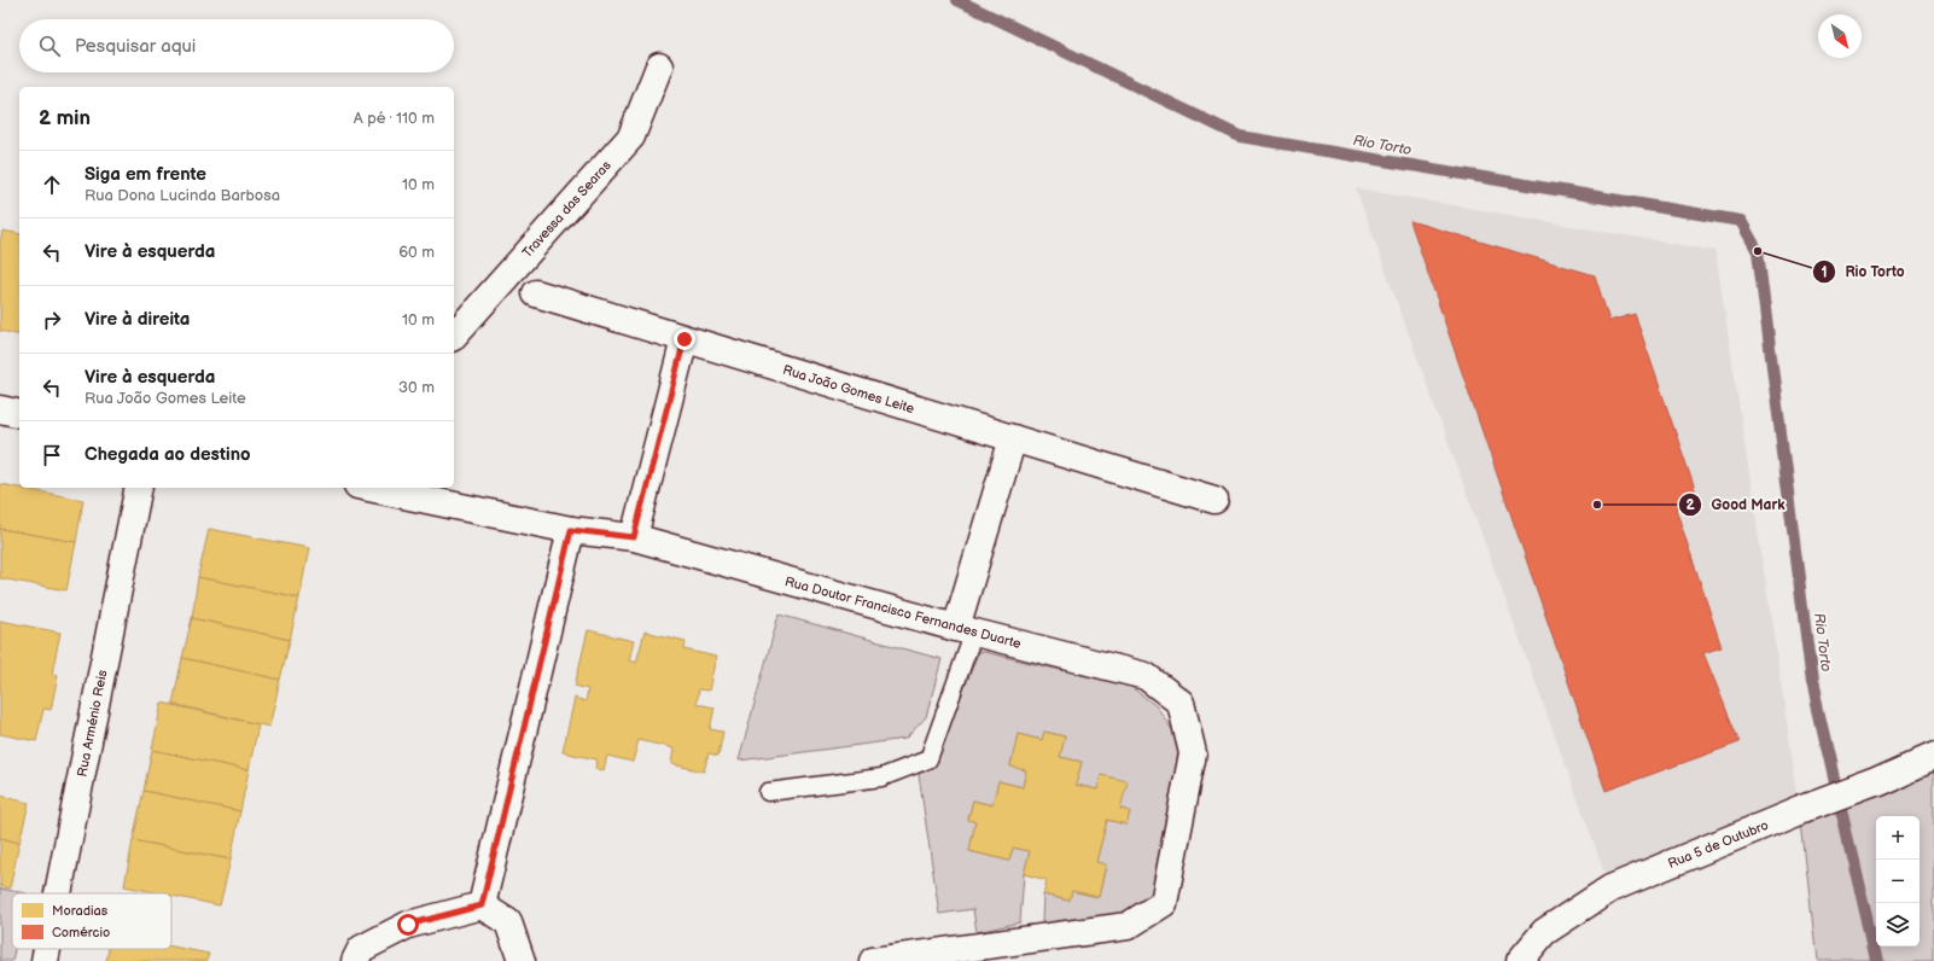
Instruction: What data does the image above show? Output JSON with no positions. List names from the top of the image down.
{
  "streets": {
    "street": [
      "Travessa das Searas",
      "Rua João Gomes Leite",
      "Rua Doutor Francisco Fernandes Duarte",
      "Rua Arménio Reis",
      "Rua 5 de Outubro"
    ]
  },
  "water": ["Rio Torto"],
  "places": ["Rio Torto", "Good Mark"],
  "legend": ["Moradias", "Comércio"],
  "north": "bottom right",
  "page": {
    "search": "Pesquisar aqui",
    "heading": ["2 min", "A pé · 110 m"],
    "list": [
      ["Siga em frente", "Rua Dona Lucinda Barbosa", "10 m"],
      ["Vire à esquerda", "60 m"],
      ["Vire à direita", "10 m"],
      ["Vire à esquerda", "Rua João Gomes Leite", "30 m"],
      "Chegada ao destino"
    ],
    "map_buttons": ["+", "−"]
  }
}
